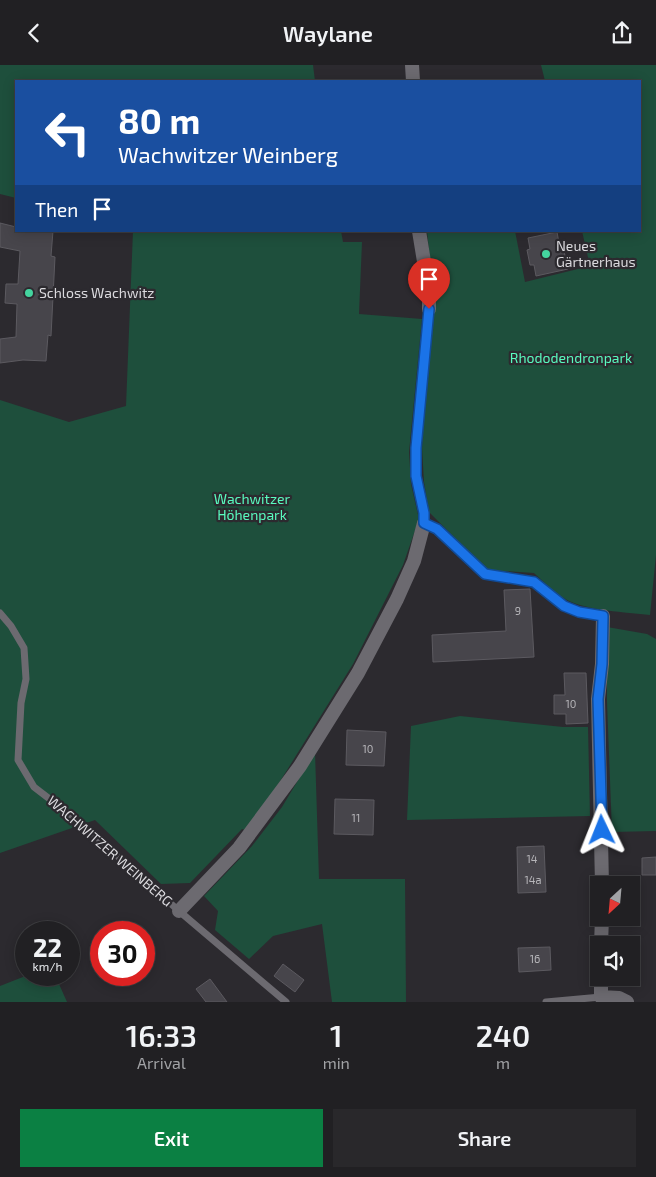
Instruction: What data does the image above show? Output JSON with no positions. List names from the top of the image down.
{
  "streets": {
    "street": ["WACHWITZER WEINBERG"]
  },
  "parks": ["Rhododendronpark", "Wachwitzer Höhenpark"],
  "places": ["Neues Gärtnerhaus", "Schloss Wachwitz"],
  "house_numbers": [
    "9",
    "10",
    "10",
    "11",
    "14",
    "14a",
    "16"
  ],
  "north": "bottom left",
  "page": {
    "header": "Waylane",
    "turn": ["80 m", "Wachwitzer Weinberg"],
    "then": "Then",
    "speed": "22 km/h",
    "limit": "30",
    "eta": [
      "16:33",
      "Arrival",
      "1",
      "min",
      "240",
      "m"
    ],
    "buttons": ["Exit", "Share"]
  }
}
